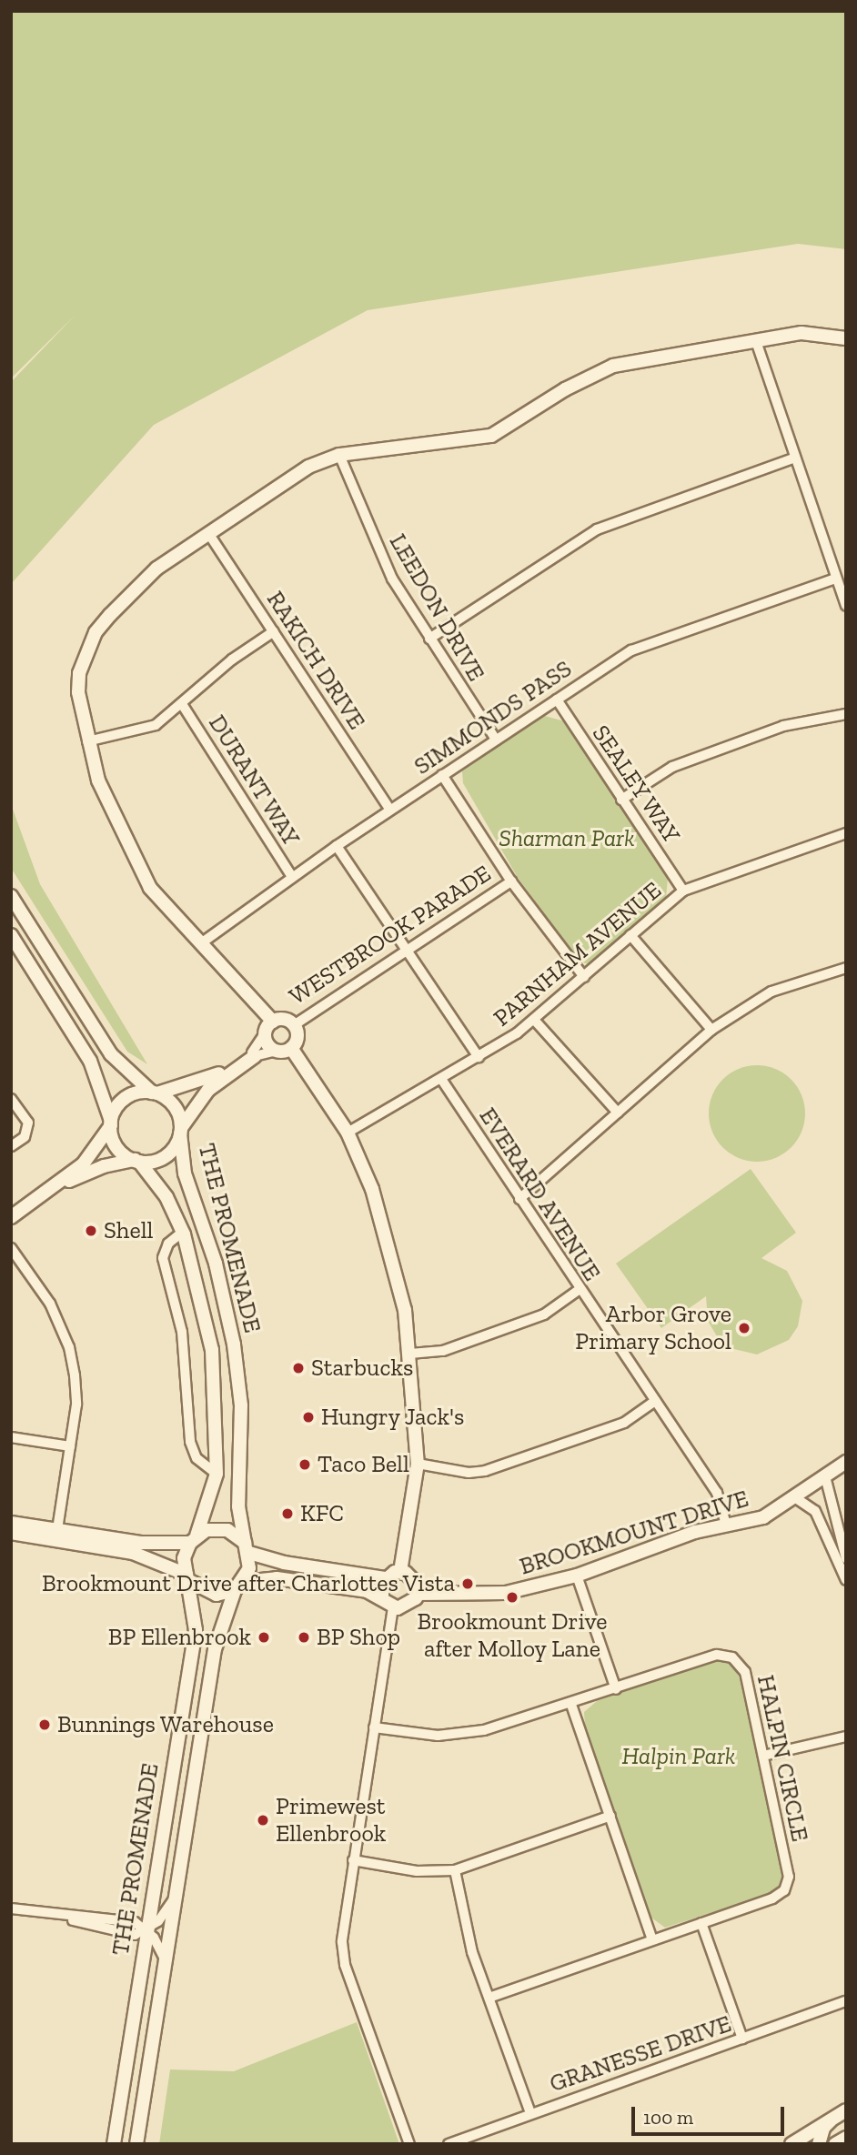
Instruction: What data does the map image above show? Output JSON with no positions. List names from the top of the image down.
{
  "streets": {
    "street": [
      "LEEDON DRIVE",
      "RAKICH DRIVE",
      "SIMMONDS PASS",
      "DURANT WAY",
      "SEALEY WAY",
      "WESTBROOK PARADE",
      "PARNHAM AVENUE",
      "EVERARD AVENUE",
      "THE PROMENADE",
      "BROOKMOUNT DRIVE",
      "HALPIN CIRCLE",
      "GRANESSE DRIVE"
    ]
  },
  "crossings": [
    ["LEEDON DRIVE", "SIMMONDS PASS"],
    ["RAKICH DRIVE", "SIMMONDS PASS"],
    ["SIMMONDS PASS", "DURANT WAY"],
    ["SIMMONDS PASS", "SEALEY WAY"],
    ["SEALEY WAY", "PARNHAM AVENUE"],
    ["PARNHAM AVENUE", "EVERARD AVENUE"],
    ["EVERARD AVENUE", "BROOKMOUNT DRIVE"]
  ],
  "parks": ["Sharman Park", "Halpin Park"],
  "places": [
    "Shell",
    "Arbor Grove Primary School",
    "Starbucks",
    "Hungry Jack's",
    "Taco Bell",
    "KFC",
    "Brookmount Drive after Charlottes Vista",
    "Brookmount Drive after Molloy Lane",
    "BP Ellenbrook",
    "BP Shop",
    "Bunnings Warehouse",
    "Primewest Ellenbrook"
  ],
  "scale_bar": "100 m"
}
